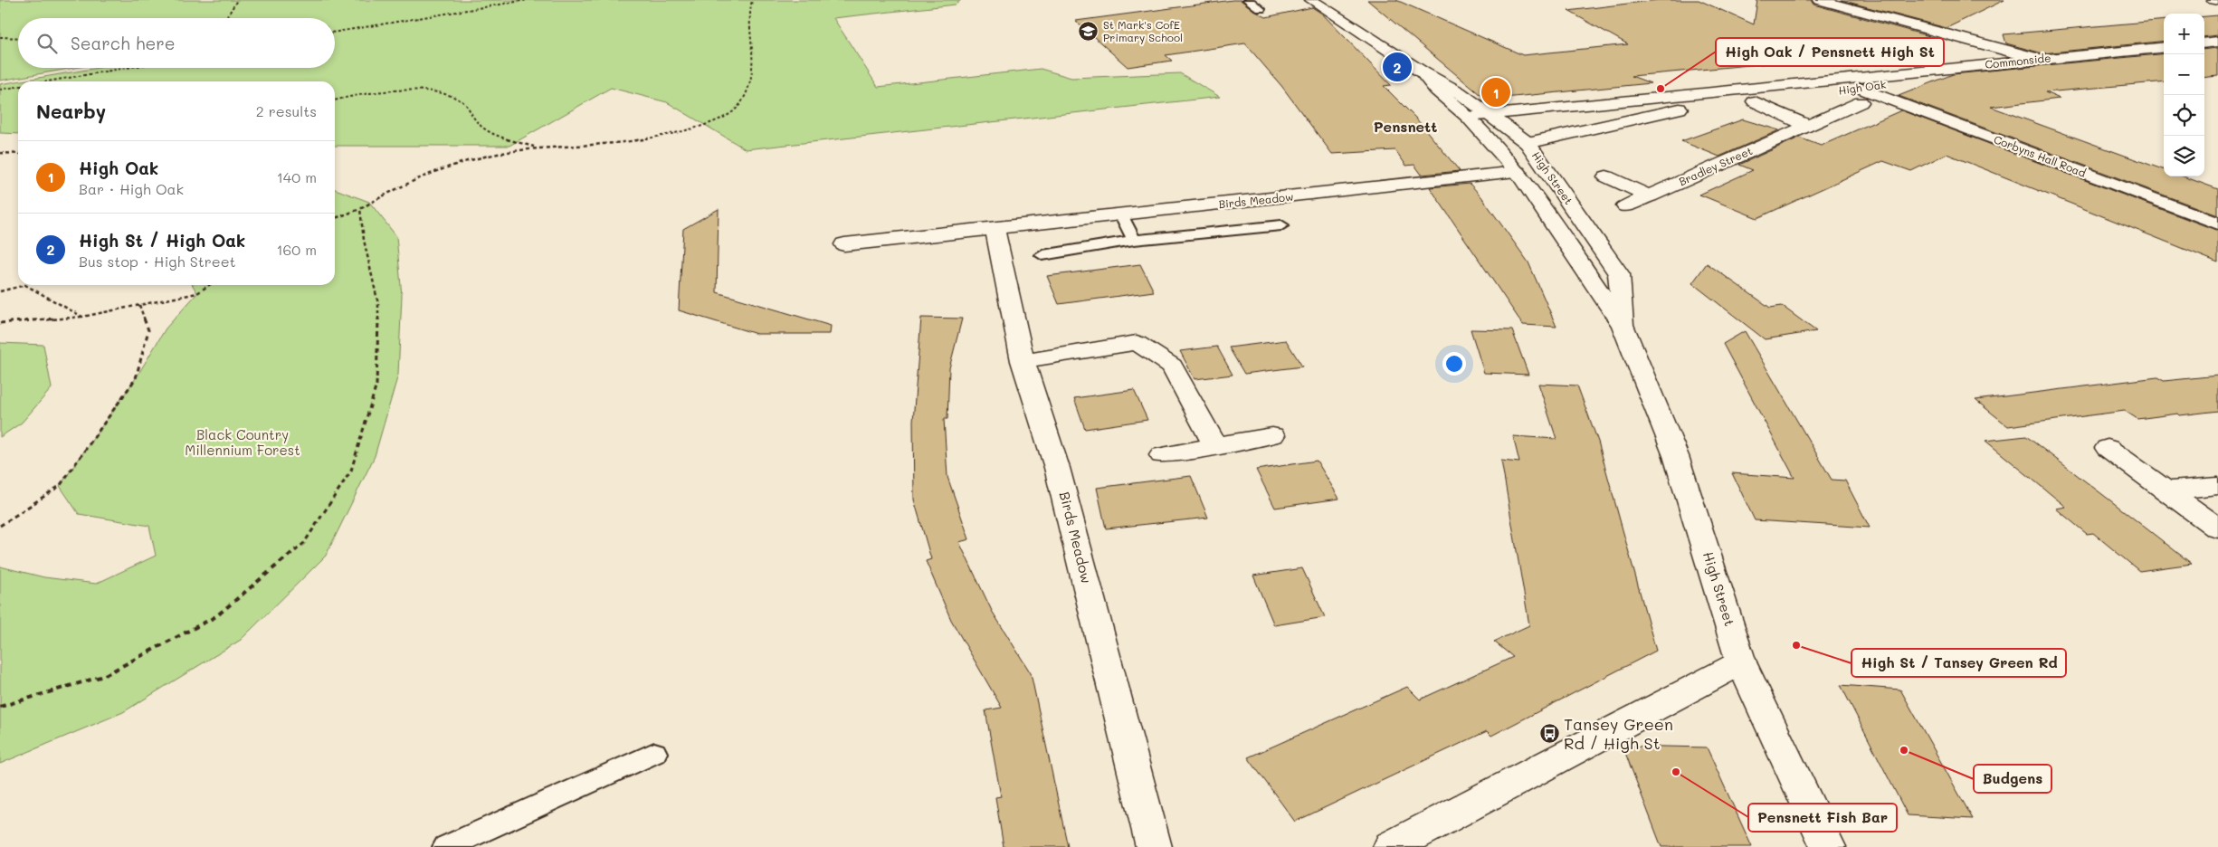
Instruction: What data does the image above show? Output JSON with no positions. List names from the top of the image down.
{
  "streets": {
    "main road": [
      "Commonside",
      "High Oak",
      "Corbyns Hall Road",
      "Bradley Street",
      "High Street",
      "Birds Meadow"
    ]
  },
  "crossings": [
    ["Commonside", "High Oak"],
    ["High Oak", "Corbyns Hall Road"],
    ["High Oak", "Bradley Street"],
    ["High Oak", "High Street"],
    ["Corbyns Hall Road", "Bradley Street"],
    ["High Street", "Birds Meadow"]
  ],
  "districts": ["Pensnett"],
  "parks": ["Black Country Millennium Forest"],
  "places": {
    "school or university": ["St Mark's CofE Primary School"],
    "other": [
      "High Oak / Pensnett High St",
      "High St / Tansey Green Rd",
      "Budgens",
      "Pensnett Fish Bar"
    ],
    "bus stop": ["Tansey Green Rd / High St"]
  },
  "page": {
    "map_buttons": ["+", "−"],
    "search": "Search here",
    "pins": ["2", "1"],
    "heading": ["Nearby", "2 results"],
    "list": [
      {
        "mark": "1",
        "name": "High Oak",
        "note": "Bar · High Oak",
        "value": "140 m"
      },
      {
        "mark": "2",
        "name": "High St / High Oak",
        "note": "Bus stop · High Street",
        "value": "160 m"
      }
    ]
  }
}
